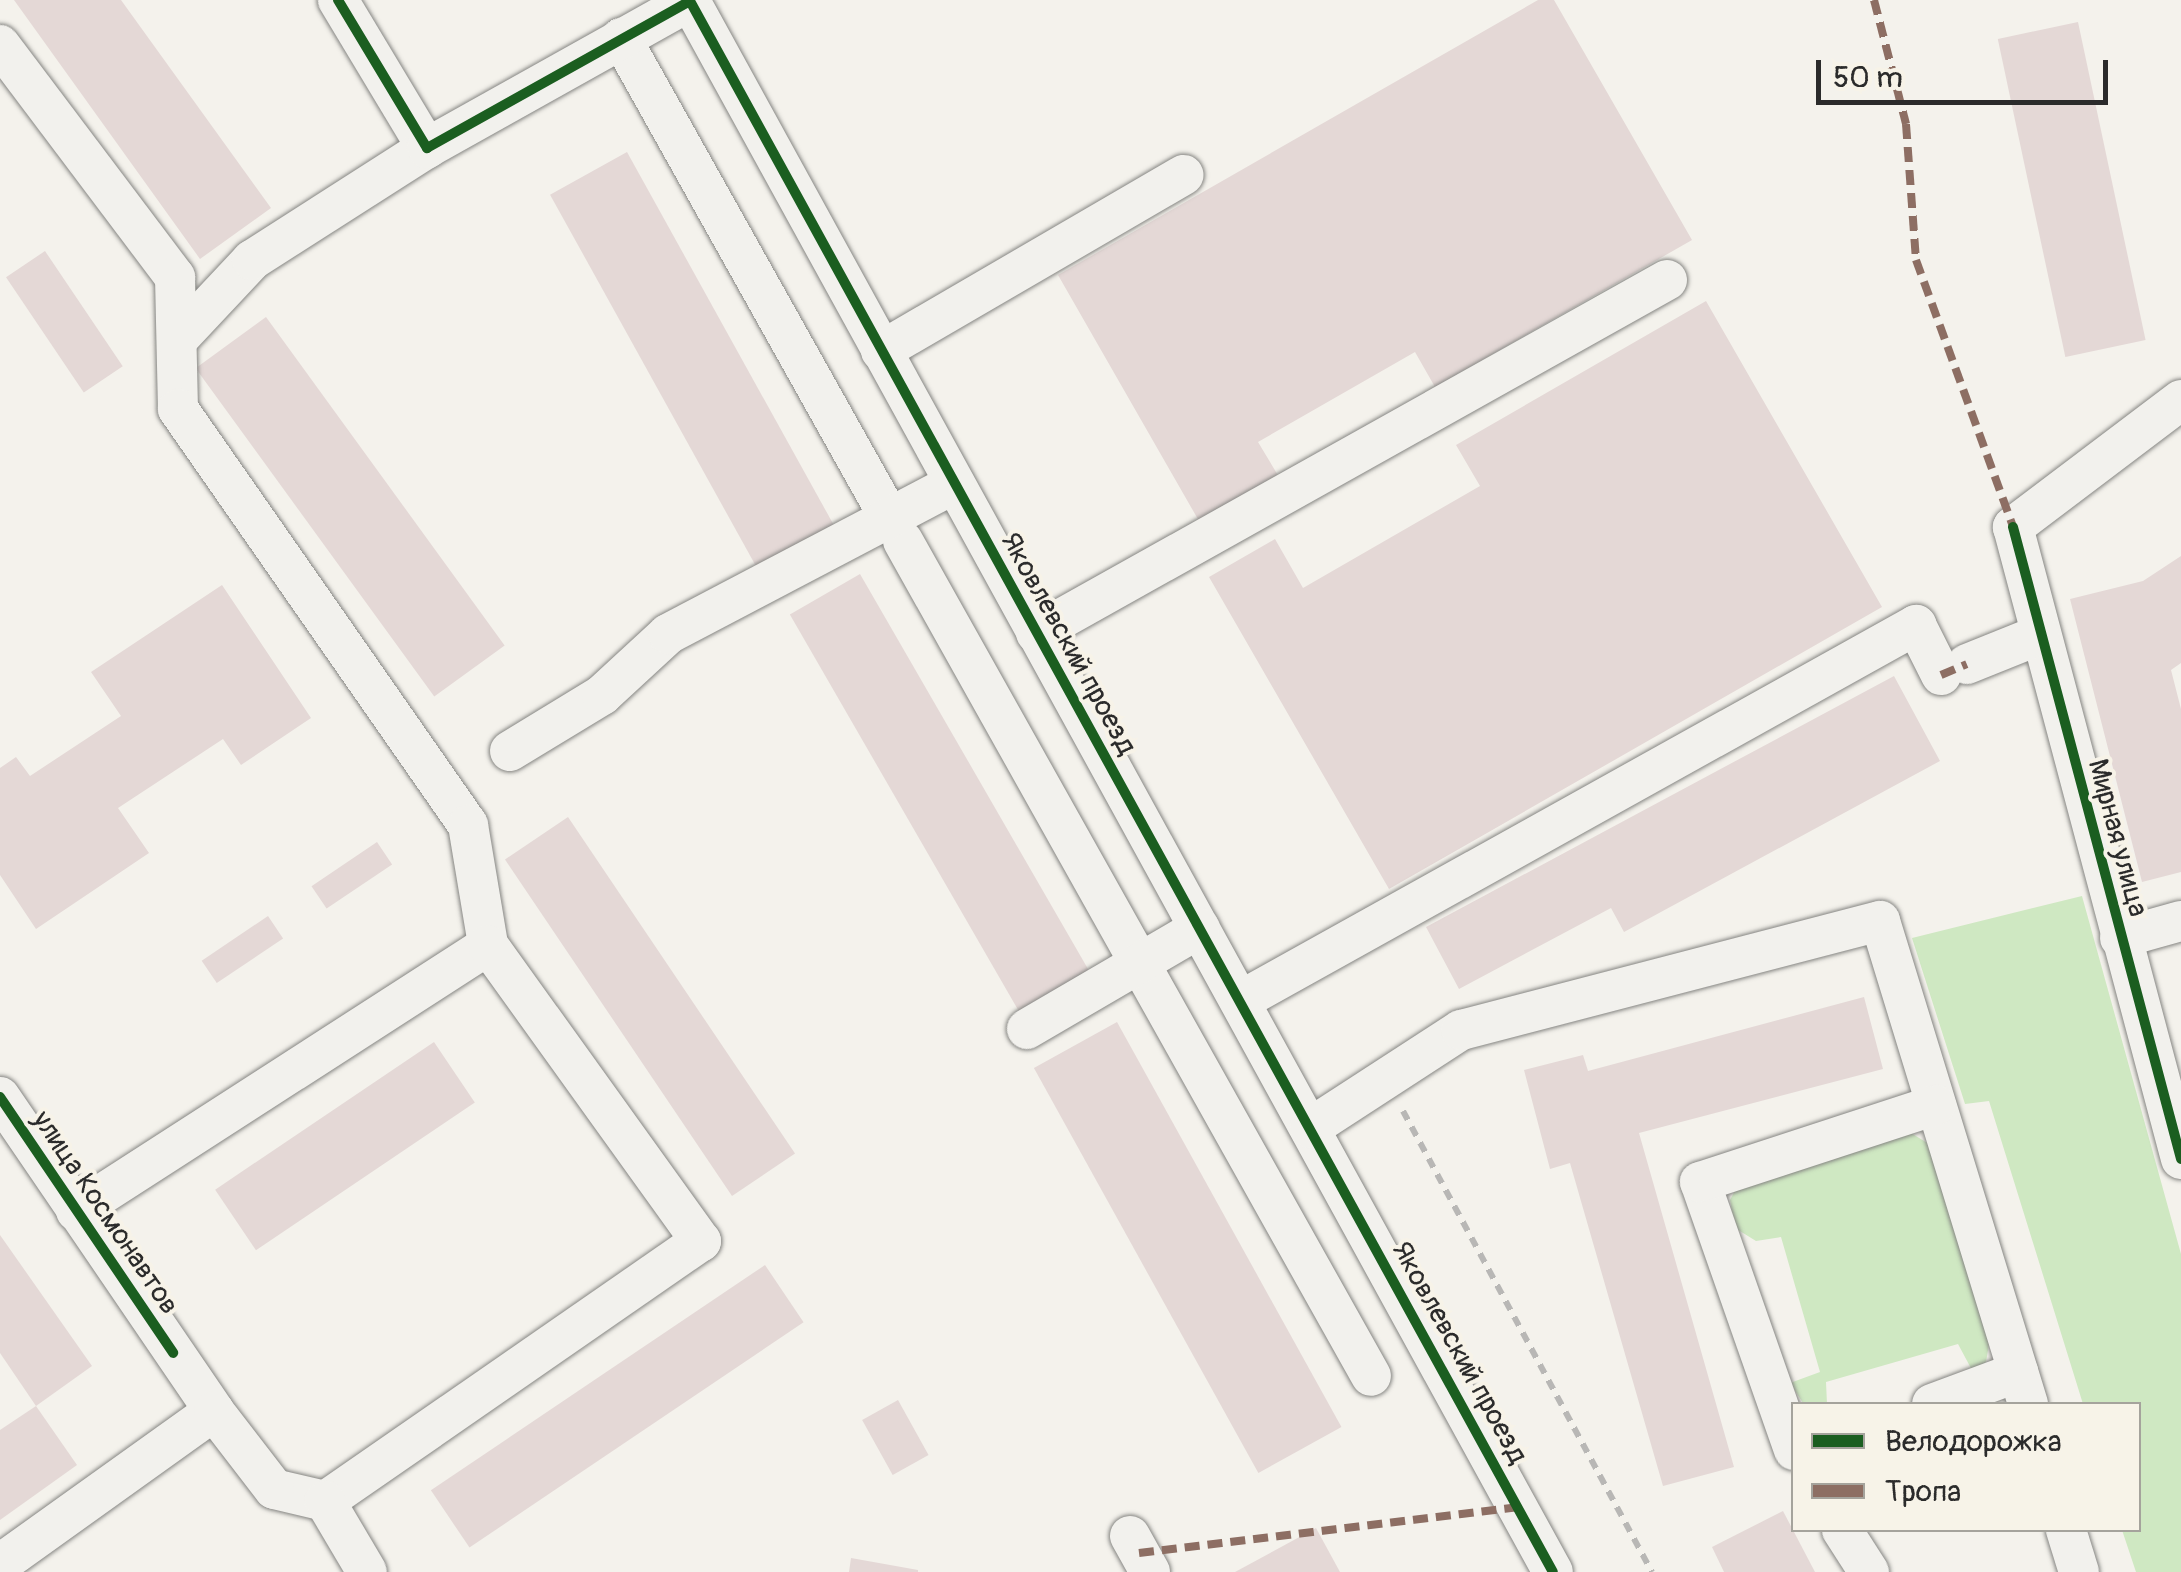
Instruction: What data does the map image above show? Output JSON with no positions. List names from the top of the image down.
{
  "streets": {
    "street": ["Яковлевский проезд", "Мирная улица", "улица Космонавтов"]
  },
  "legend": ["Велодорожка", "Тропа"],
  "scale_bar": "50 m"
}
